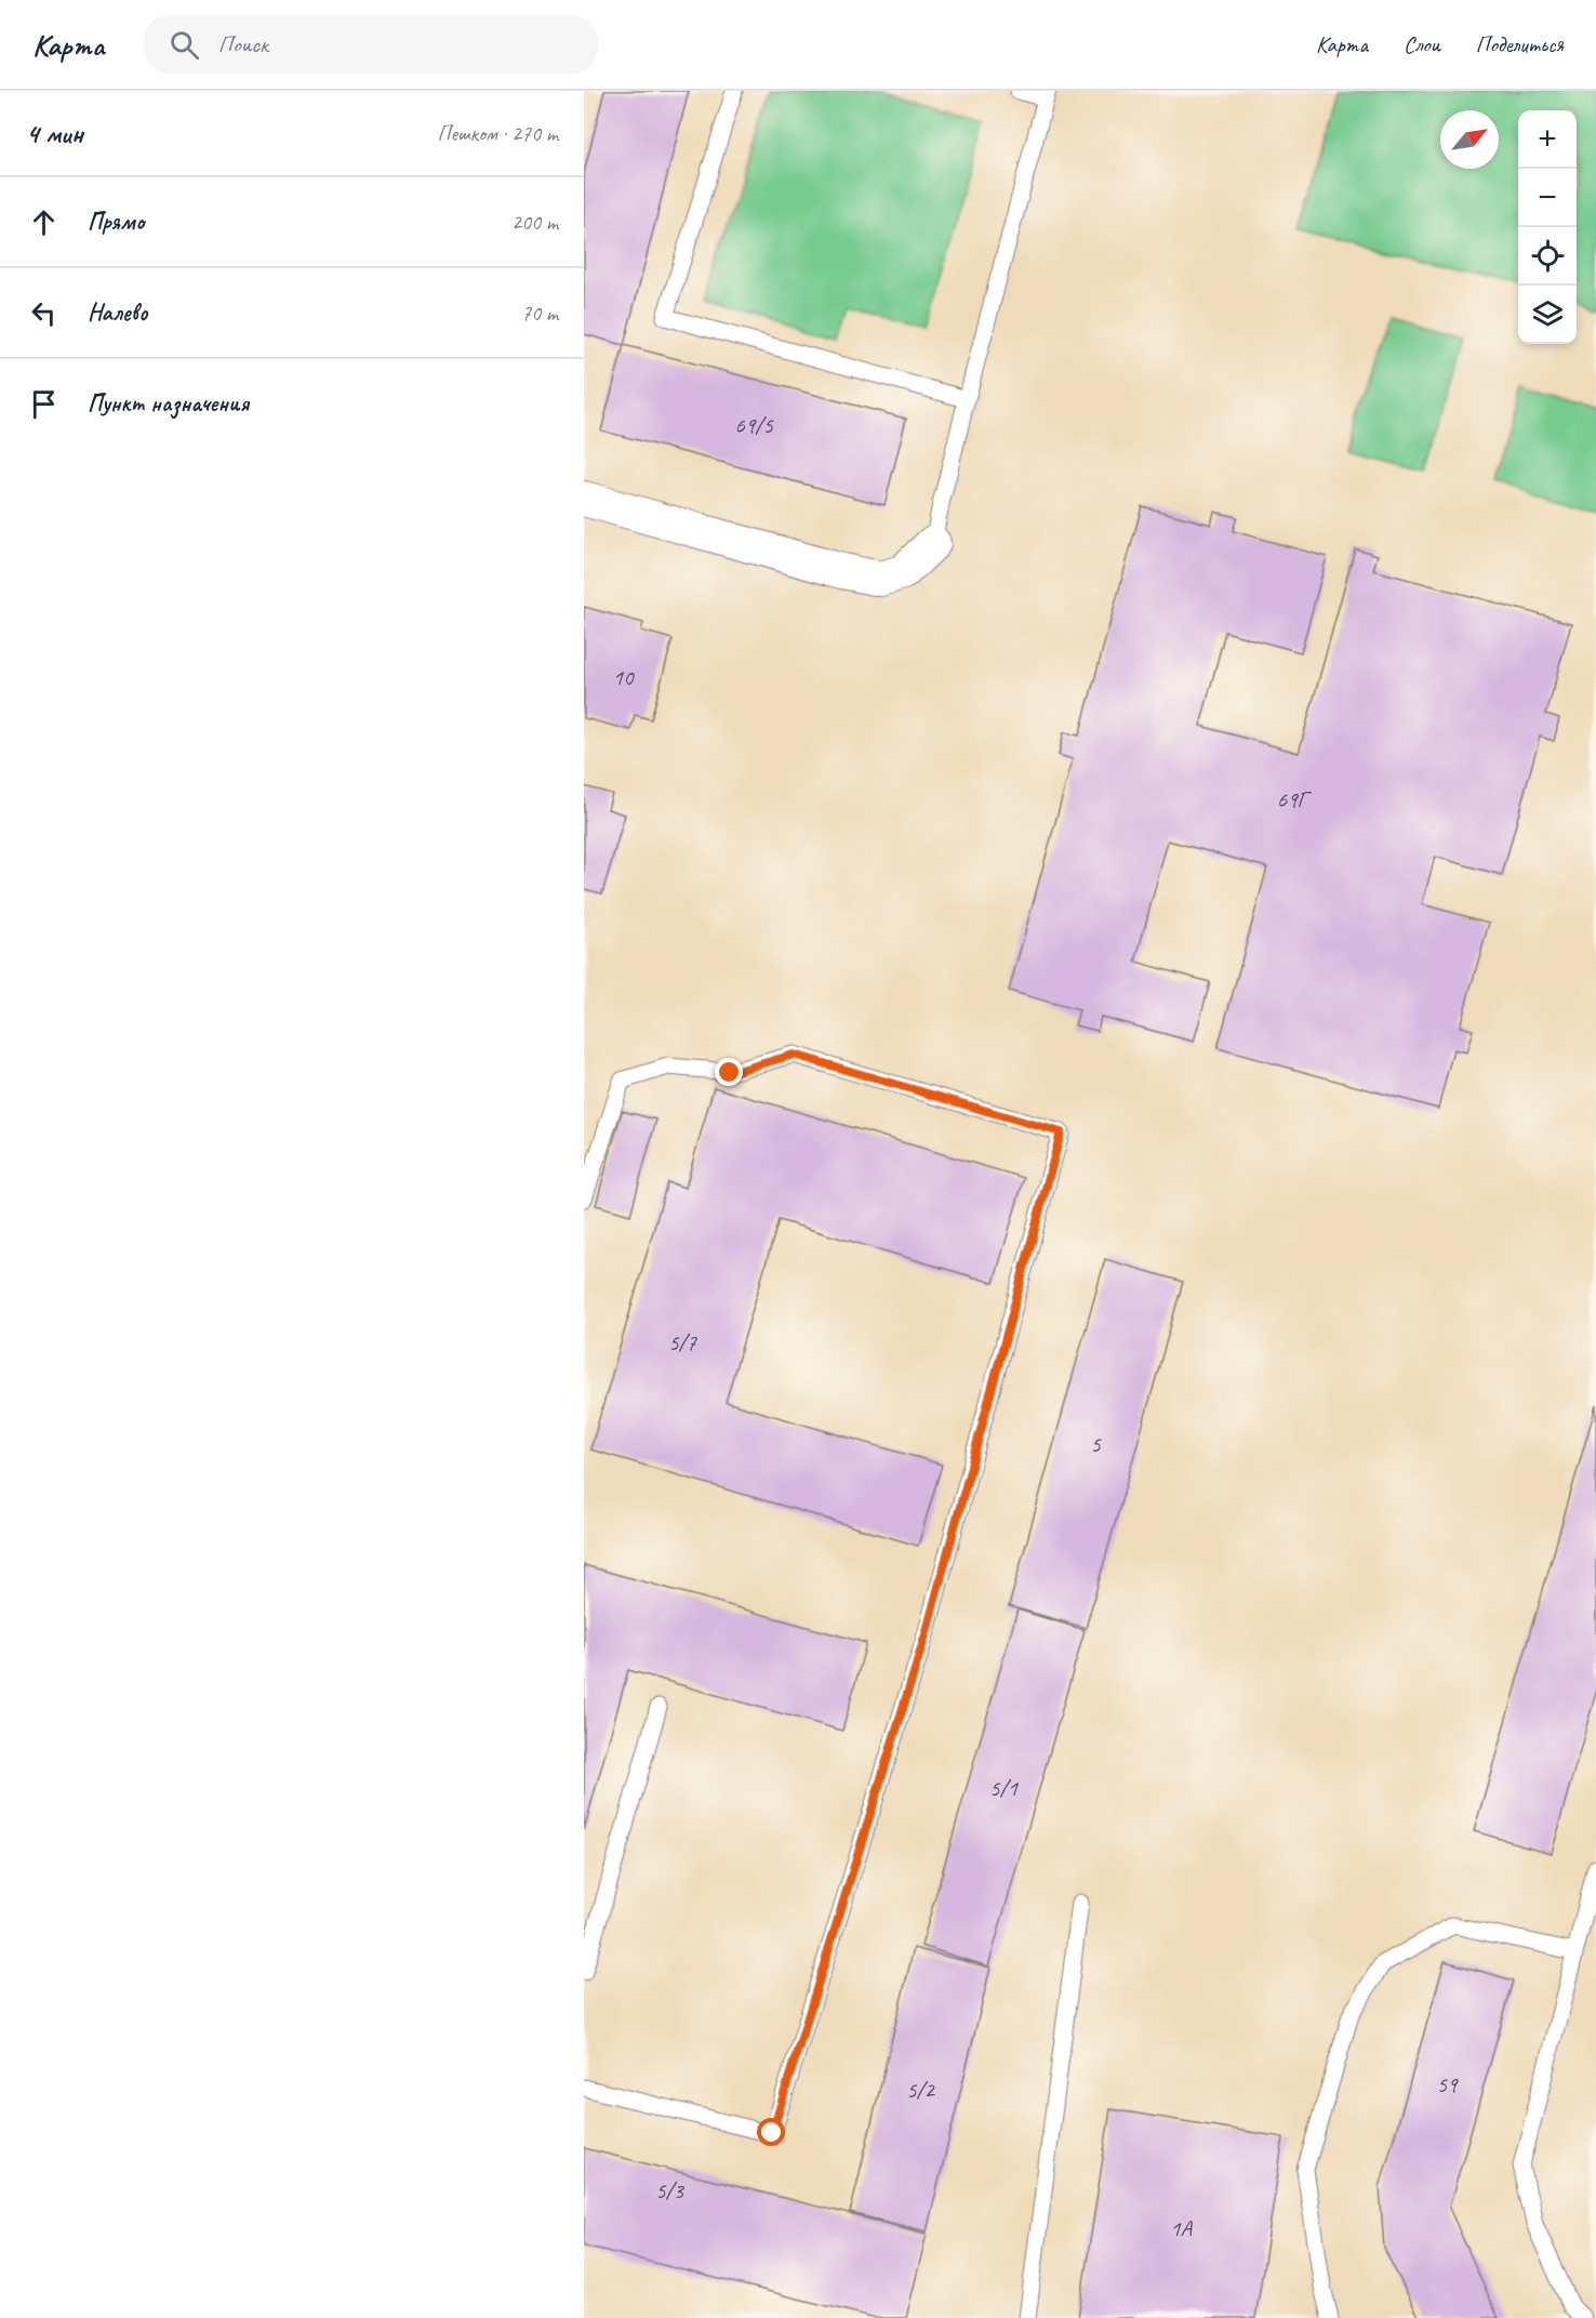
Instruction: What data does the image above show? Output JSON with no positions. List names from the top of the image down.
{
  "house_numbers": [
    "69/5",
    "10",
    "69Г",
    "5/7",
    "5",
    "5/1",
    "59",
    "5/2",
    "5/3",
    "1А"
  ],
  "north": "top right",
  "page": {
    "header": "Карта",
    "search": "Поиск",
    "nav": ["Карта", "Слои", "Поделиться"],
    "heading": ["4 мин", "Пешком · 270 m"],
    "map_buttons": ["+", "−"],
    "list": [
      ["Прямо", "200 m"],
      ["Налево", "70 m"],
      "Пункт назначения"
    ]
  }
}
